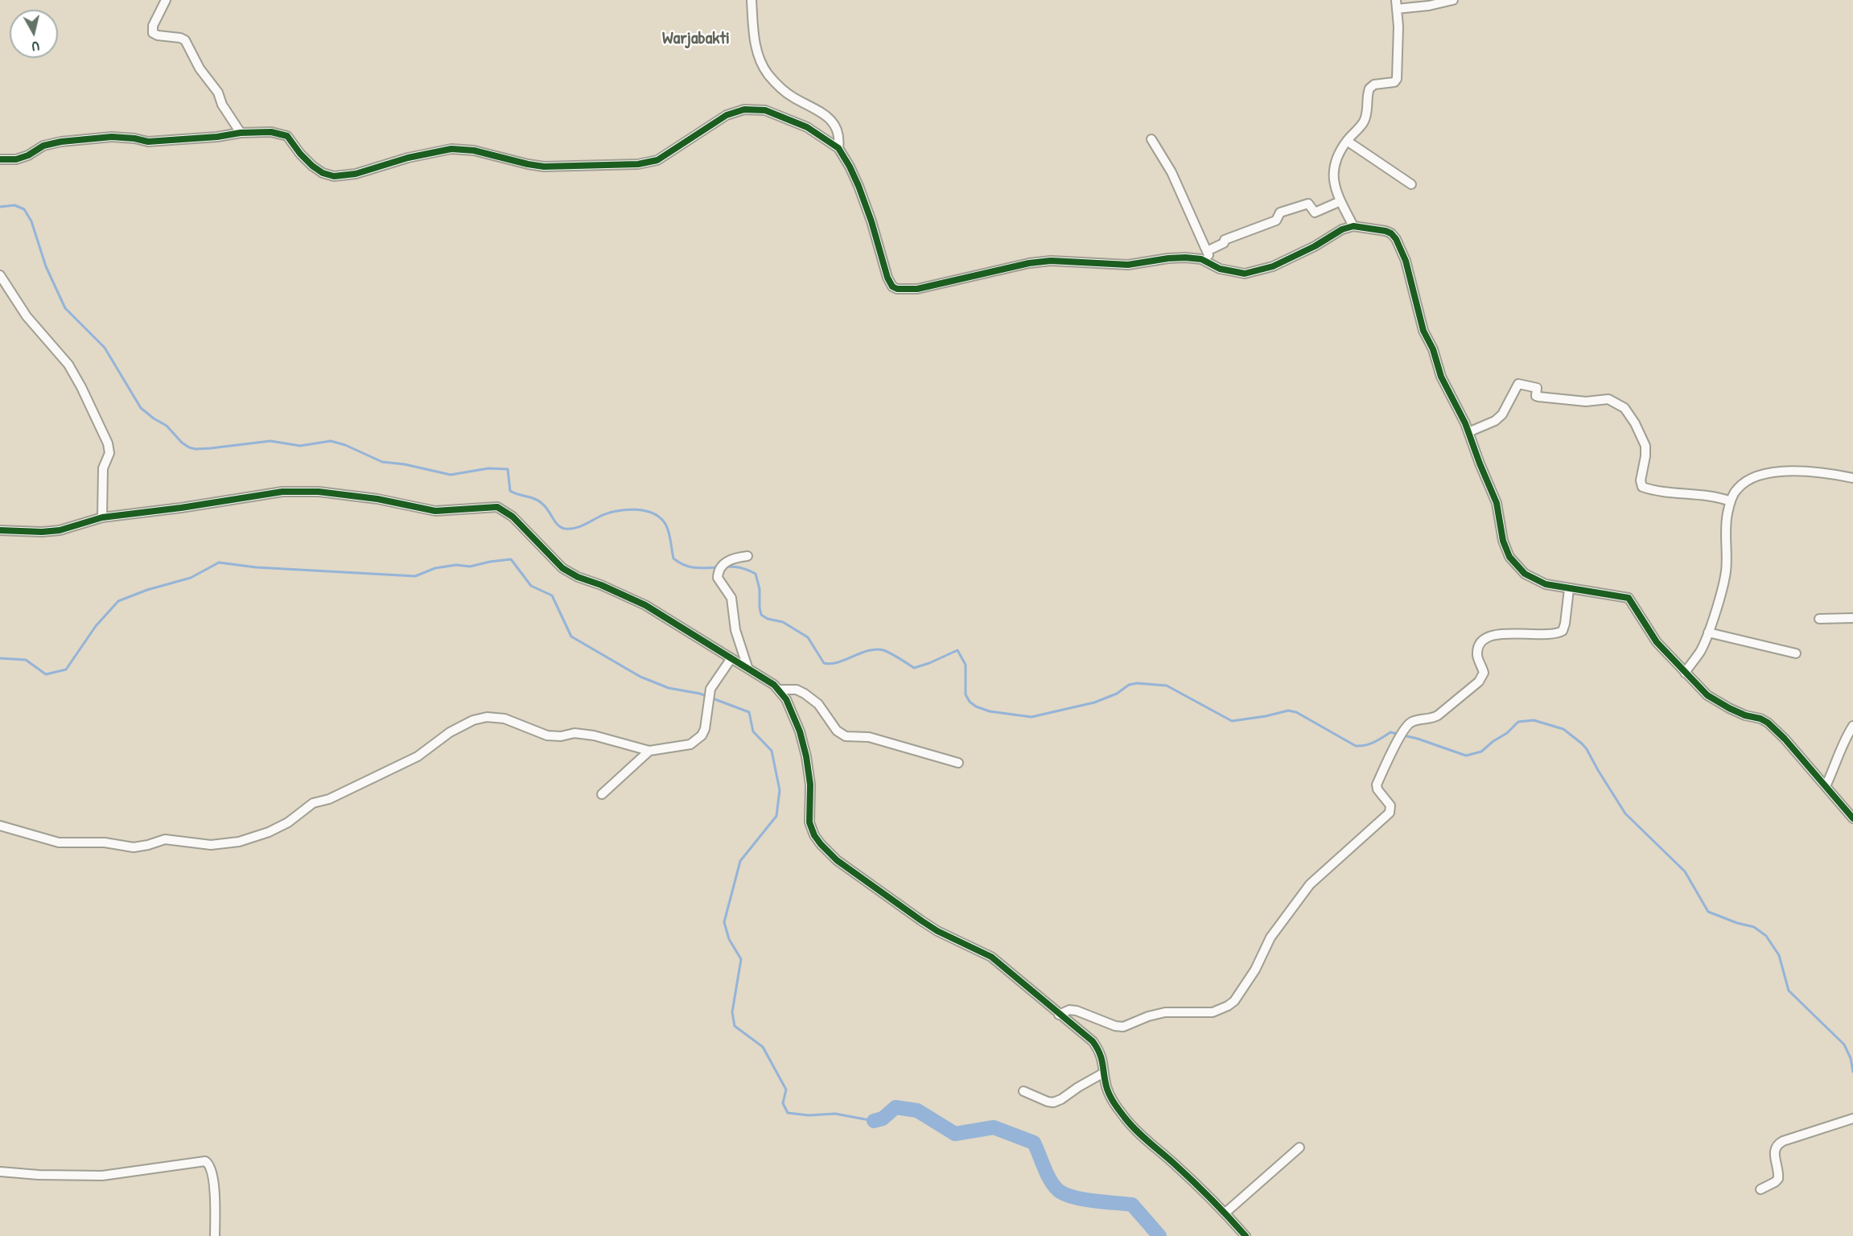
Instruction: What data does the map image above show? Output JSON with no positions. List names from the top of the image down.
{
  "districts": ["Warjabakti"],
  "north": "bottom"
}
